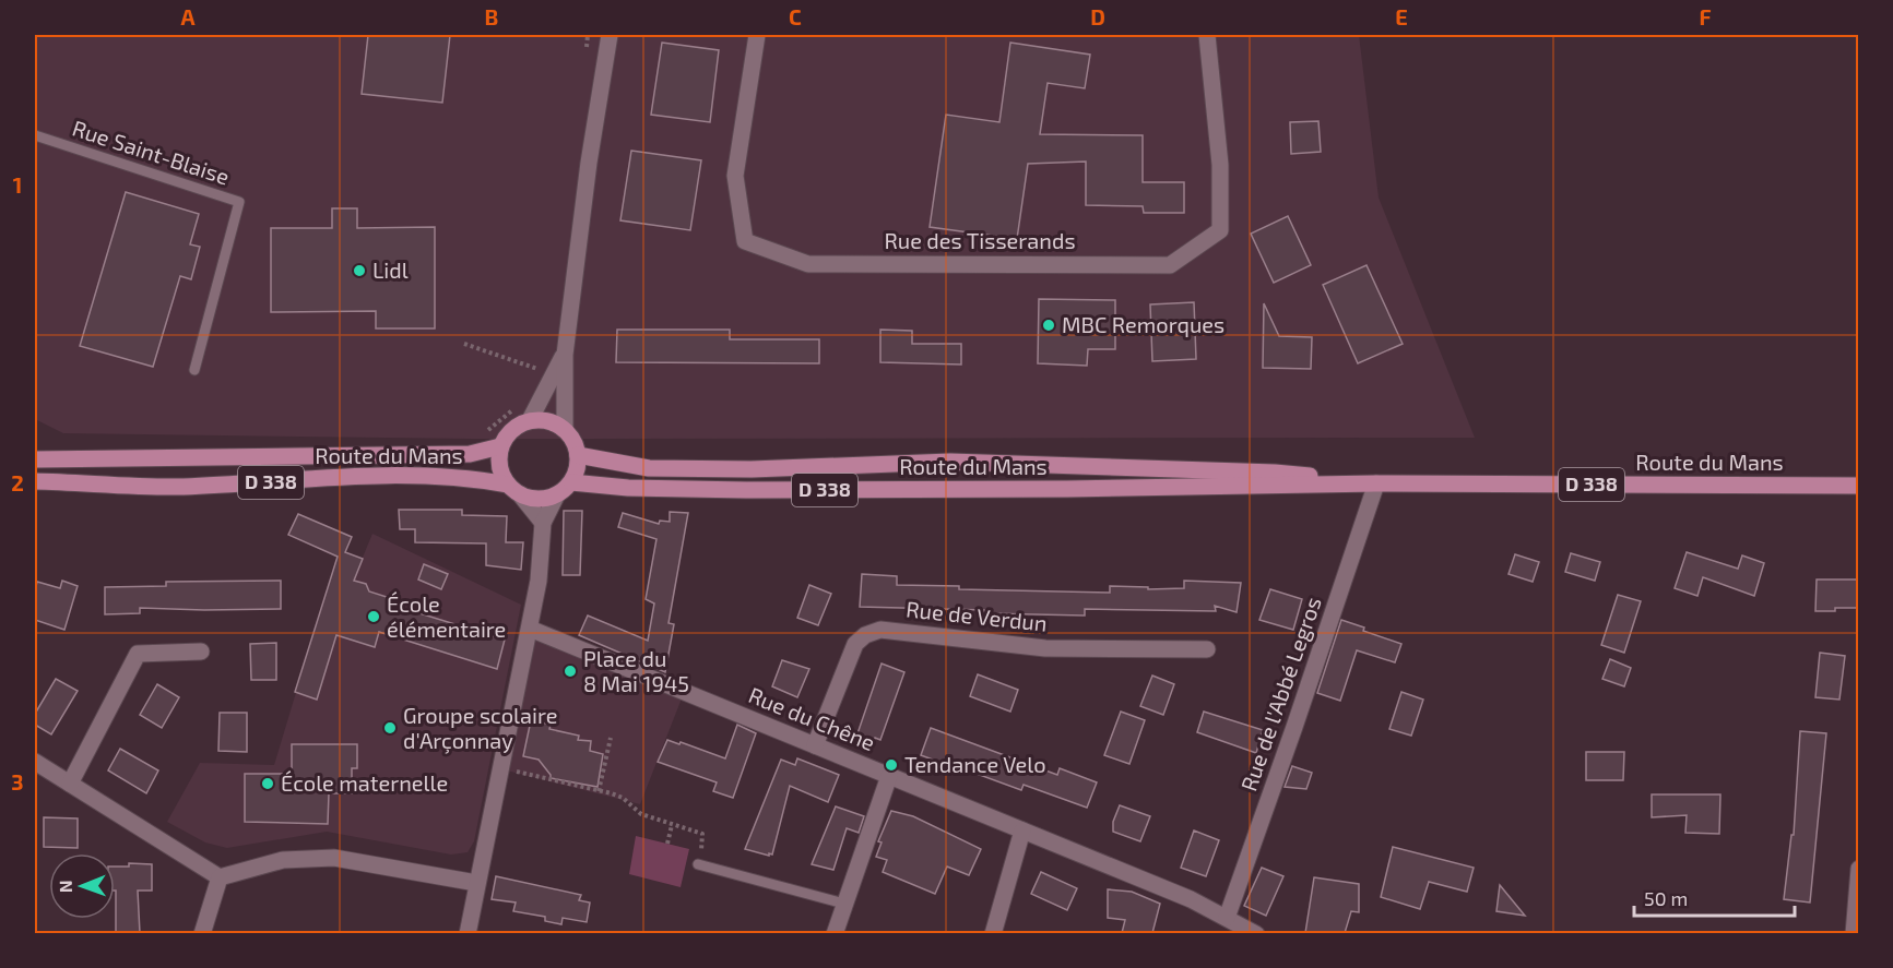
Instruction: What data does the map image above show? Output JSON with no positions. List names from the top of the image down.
{
  "streets": {
    "main road": ["Route du Mans", "D 338"],
    "street": [
      "Rue des Tisserands",
      "Rue de Verdun",
      "Rue de l'Abbé Legros",
      "Rue du Chêne"
    ],
    "lane": ["Rue Saint-Blaise"]
  },
  "crossings": [
    ["Route du Mans", "Rue de l'Abbé Legros"],
    ["Rue de Verdun", "Rue du Chêne"],
    ["Rue de l'Abbé Legros", "Rue du Chêne"]
  ],
  "places": [
    "Lidl",
    "MBC Remorques",
    "École élémentaire",
    "Place du 8 Mai 1945",
    "Groupe scolaire d'Arçonnay",
    "Tendance Velo",
    "École maternelle"
  ],
  "scale_bar": "50 m",
  "north": "left",
  "grid": {
    "columns": [
      "A",
      "B",
      "C",
      "D",
      "E",
      "F"
    ],
    "rows": ["1", "2", "3"]
  }
}
